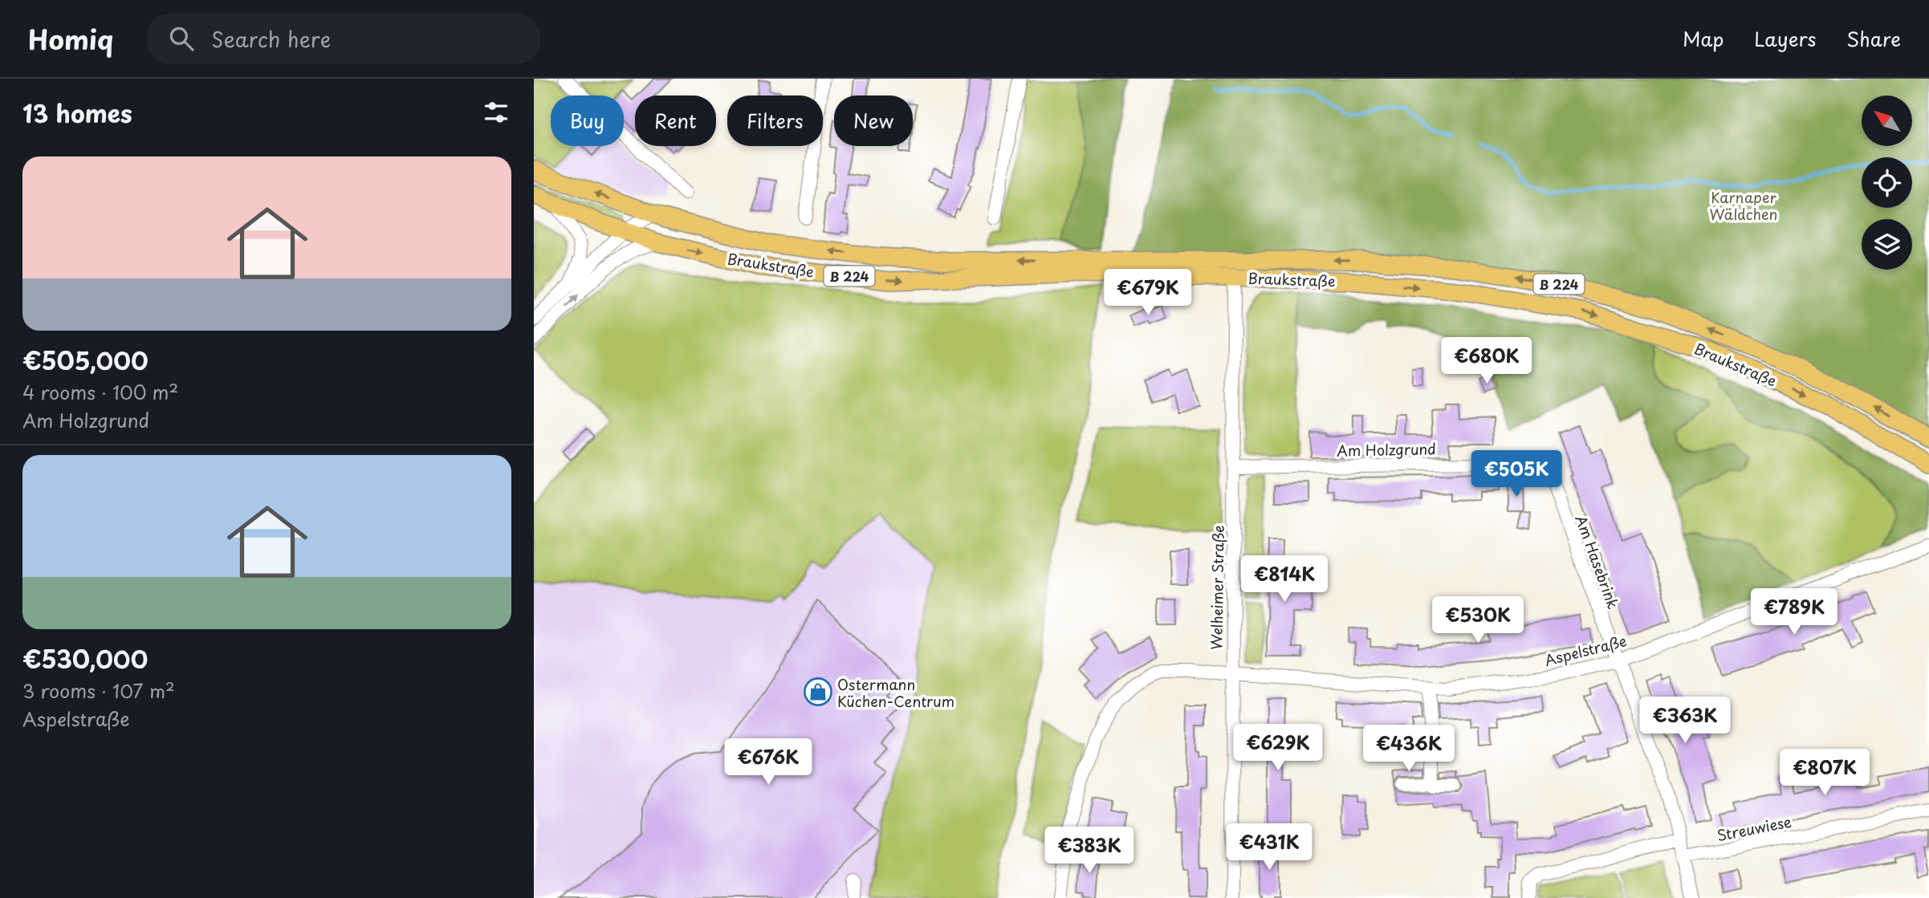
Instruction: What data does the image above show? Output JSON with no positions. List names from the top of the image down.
{
  "streets": {
    "main road": ["Braukstraße", "B 224"],
    "street": [
      "Am Holzgrund",
      "Am Hasebrink",
      "Welheimer Straße",
      "Aspelstraße",
      "Streuwiese"
    ]
  },
  "crossings": [
    ["Braukstraße", "Welheimer Straße"],
    ["Am Holzgrund", "Am Hasebrink"],
    ["Am Holzgrund", "Welheimer Straße"],
    ["Am Hasebrink", "Aspelstraße"],
    ["Am Hasebrink", "Streuwiese"],
    ["Welheimer Straße", "Aspelstraße"]
  ],
  "parks": ["Karnaper Wäldchen"],
  "places": {
    "shop": ["Ostermann Küchen-Centrum"]
  },
  "north": "top left",
  "page": {
    "header": "Homiq",
    "search": "Search here",
    "nav": ["Map", "Layers", "Share"],
    "heading": "13 homes",
    "chip": [
      "Buy",
      "Rent",
      "Filters",
      "New"
    ],
    "list": [
      {
        "name": "€505,000",
        "note": "4 rooms · 100 m² · Am Holzgrund"
      },
      {
        "name": "€530,000",
        "note": "3 rooms · 107 m² · Aspelstraße"
      }
    ],
    "price": [
      "€679K",
      "€680K",
      "€505K",
      "€814K",
      "€789K",
      "€530K",
      "€363K",
      "€629K",
      "€436K",
      "€676K",
      "€807K",
      "€431K",
      "€383K"
    ]
  }
}
